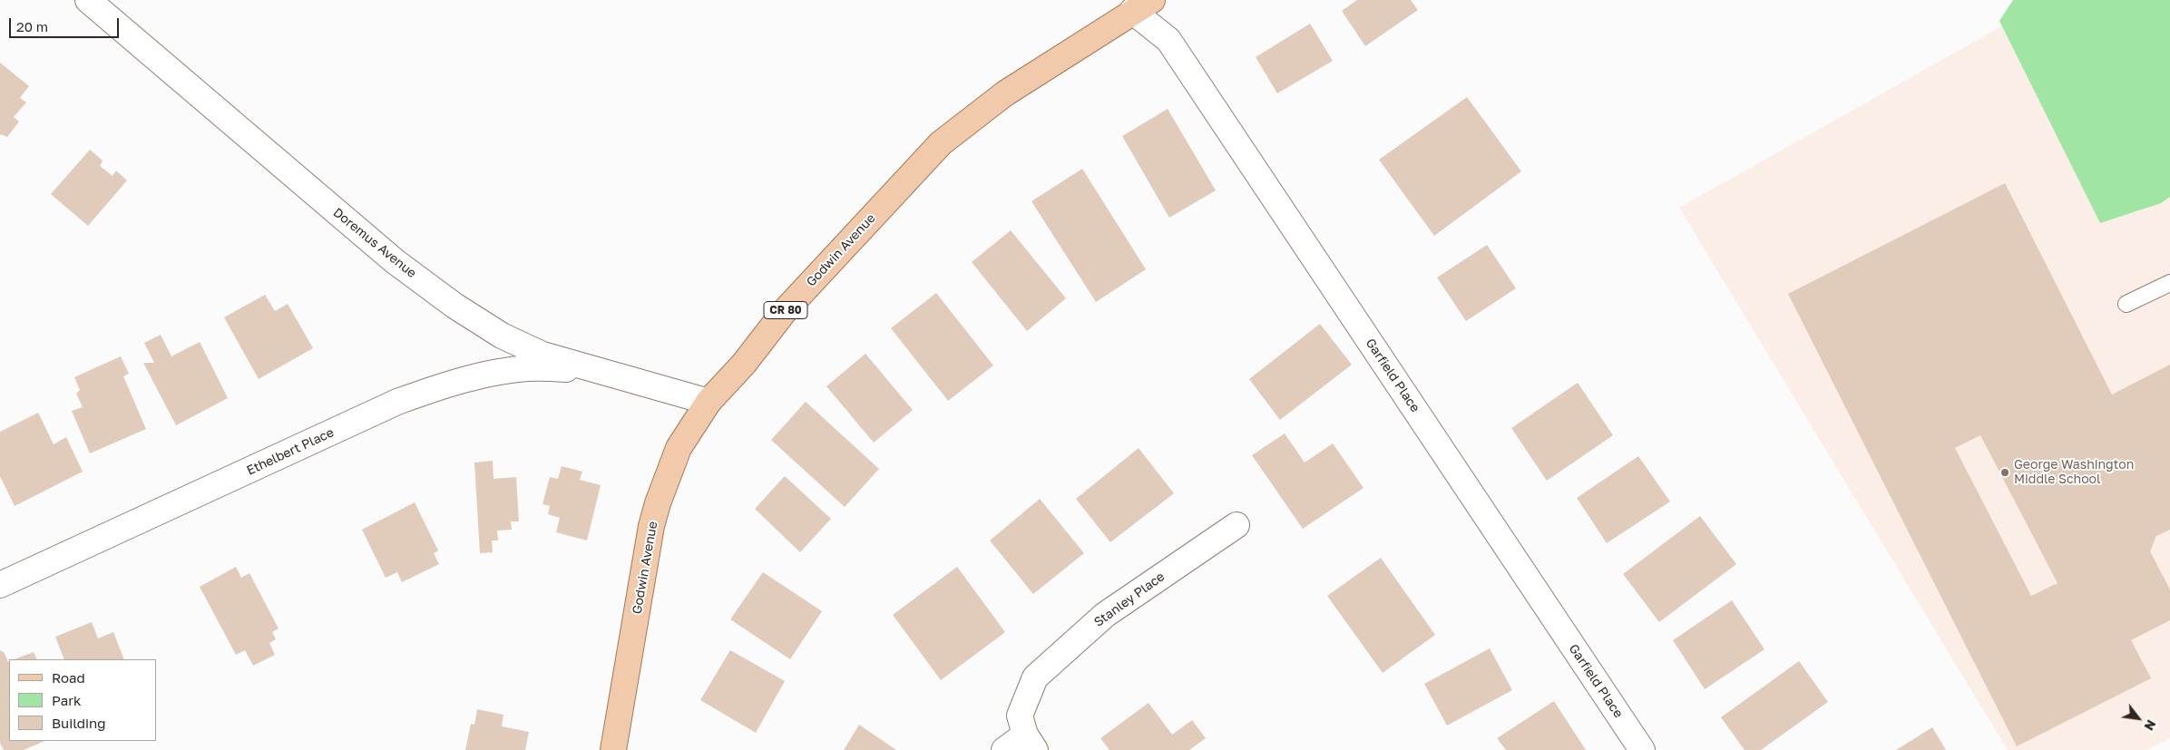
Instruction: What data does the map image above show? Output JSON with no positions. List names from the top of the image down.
{
  "streets": {
    "main road": ["Godwin Avenue", "CR 80"],
    "street": [
      "Doremus Avenue",
      "Garfield Place",
      "Ethelbert Place",
      "Stanley Place"
    ]
  },
  "crossings": [
    ["Doremus Avenue", "Godwin Avenue"],
    ["Doremus Avenue", "Ethelbert Place"],
    ["Godwin Avenue", "Garfield Place"]
  ],
  "places": ["George Washington Middle School"],
  "legend": ["Road", "Park", "Building"],
  "scale_bar": "20 m",
  "north": "bottom right"
}
